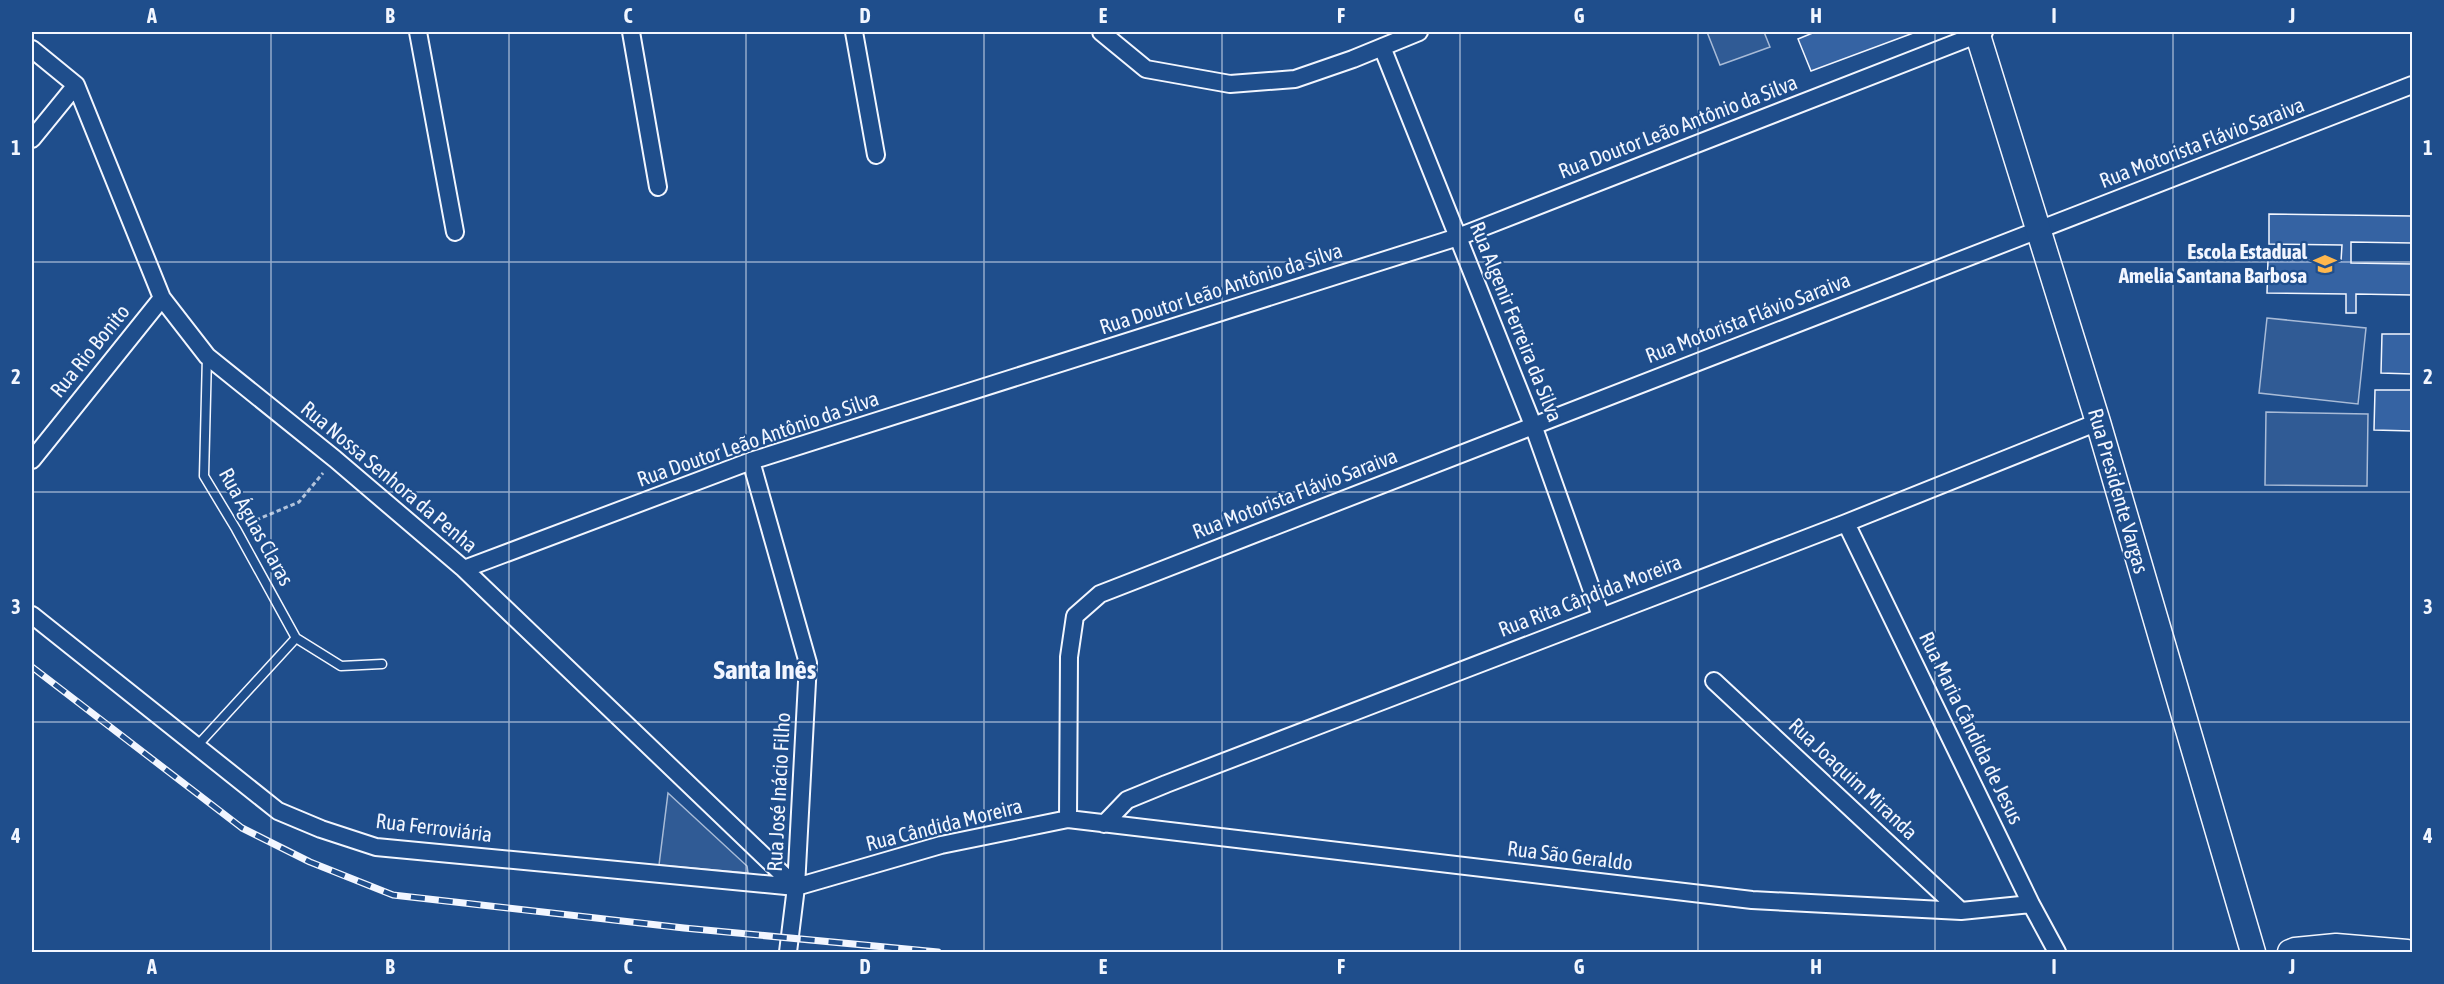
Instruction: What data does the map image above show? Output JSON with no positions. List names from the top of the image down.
{
  "streets": {
    "street": [
      "Rua Doutor Leão Antônio da Silva",
      "Rua Motorista Flávio Saraiva",
      "Rua Algenir Ferreira da Silva",
      "Rua Rio Bonito",
      "Rua Nossa Senhora da Penha",
      "Rua Presidente Vargas",
      "Rua Rita Cândida Moreira",
      "Rua Maria Cândida de Jesus",
      "Rua Joaquim Miranda",
      "Rua José Inácio Filho",
      "Rua Cândida Moreira",
      "Rua Ferroviária",
      "Rua São Geraldo"
    ],
    "lane": ["Rua Águas Claras"]
  },
  "crossings": [
    ["Rua Doutor Leão Antônio da Silva", "Rua Algenir Ferreira da Silva"],
    ["Rua Doutor Leão Antônio da Silva", "Rua Nossa Senhora da Penha"],
    ["Rua Doutor Leão Antônio da Silva", "Rua Presidente Vargas"],
    ["Rua Doutor Leão Antônio da Silva", "Rua José Inácio Filho"],
    ["Rua Motorista Flávio Saraiva", "Rua Algenir Ferreira da Silva"],
    ["Rua Motorista Flávio Saraiva", "Rua Presidente Vargas"],
    ["Rua Motorista Flávio Saraiva", "Rua Cândida Moreira"],
    ["Rua Algenir Ferreira da Silva", "Rua Rita Cândida Moreira"],
    ["Rua Rio Bonito", "Rua Nossa Senhora da Penha"],
    ["Rua Nossa Senhora da Penha", "Rua Águas Claras"],
    ["Rua Nossa Senhora da Penha", "Rua José Inácio Filho"],
    ["Rua Nossa Senhora da Penha", "Rua Cândida Moreira"],
    ["Rua Nossa Senhora da Penha", "Rua Ferroviária"],
    ["Rua Presidente Vargas", "Rua Rita Cândida Moreira"],
    ["Rua Rita Cândida Moreira", "Rua Maria Cândida de Jesus"],
    ["Rua Rita Cândida Moreira", "Rua Cândida Moreira"],
    ["Rua Rita Cândida Moreira", "Rua São Geraldo"],
    ["Rua Maria Cândida de Jesus", "Rua São Geraldo"],
    ["Rua Joaquim Miranda", "Rua São Geraldo"],
    ["Rua José Inácio Filho", "Rua Cândida Moreira"],
    ["Rua José Inácio Filho", "Rua Ferroviária"],
    ["Rua Cândida Moreira", "Rua Ferroviária"],
    ["Rua Cândida Moreira", "Rua São Geraldo"]
  ],
  "districts": ["Santa Inês"],
  "places": {
    "school or university": ["Escola Estadual Amelia Santana Barbosa"]
  },
  "grid": {
    "columns": [
      "A",
      "B",
      "C",
      "D",
      "E",
      "F",
      "G",
      "H",
      "I",
      "J"
    ],
    "rows": [
      "1",
      "2",
      "3",
      "4"
    ]
  }
}
